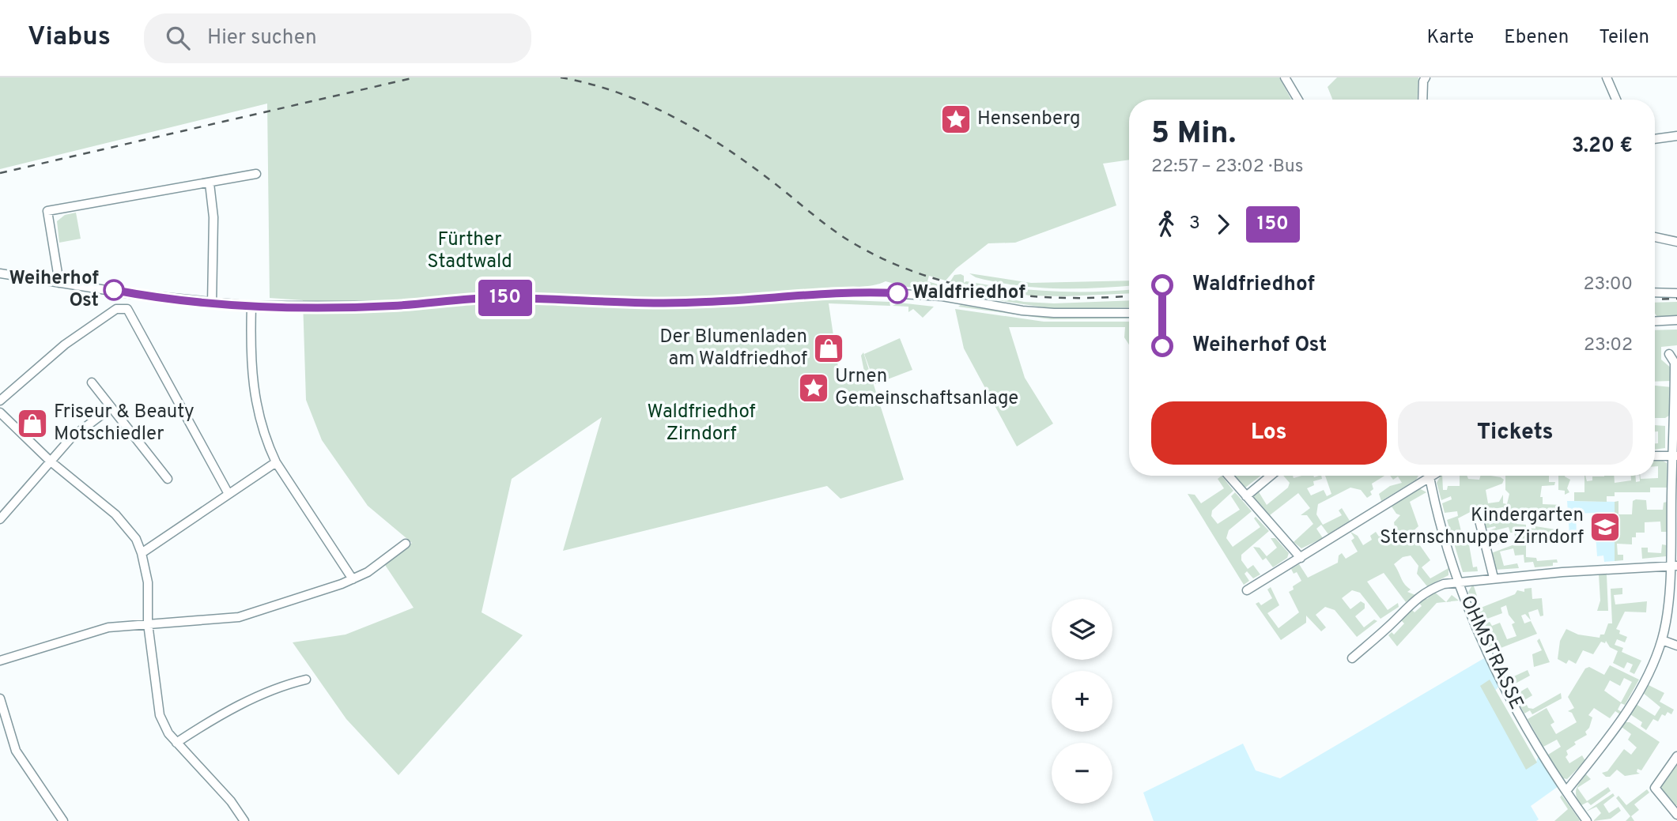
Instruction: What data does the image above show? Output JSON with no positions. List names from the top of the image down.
{
  "streets": {
    "street": ["OHMSTRASSE"]
  },
  "parks": ["Fürther Stadtwald", "Waldfriedhof Zirndorf"],
  "places": {
    "place": ["Hensenberg", "Urnen Gemeinschaftsanlage"],
    "other": ["Weiherhof Ost", "Waldfriedhof"],
    "shop": ["Der Blumenladen am Waldfriedhof", "Friseur & Beauty Motschiedler"],
    "school or university": ["Kindergarten Sternschnuppe Zirndorf"]
  },
  "lines": ["bus line 150"],
  "page": {
    "header": "Viabus",
    "search": "Hier suchen",
    "nav": ["Karte", "Ebenen", "Teilen"],
    "on_map": "150",
    "heading": ["5 Min.", "22:57 – 23:02 · Bus", "3.20 €"],
    "legs": ["3", "150"],
    "list": [
      {
        "name": "Waldfriedhof",
        "value": "23:00"
      },
      {
        "name": "Weiherhof Ost",
        "value": "23:02"
      }
    ],
    "buttons": ["Los", "Tickets"],
    "map_buttons": ["+", "−"]
  }
}
